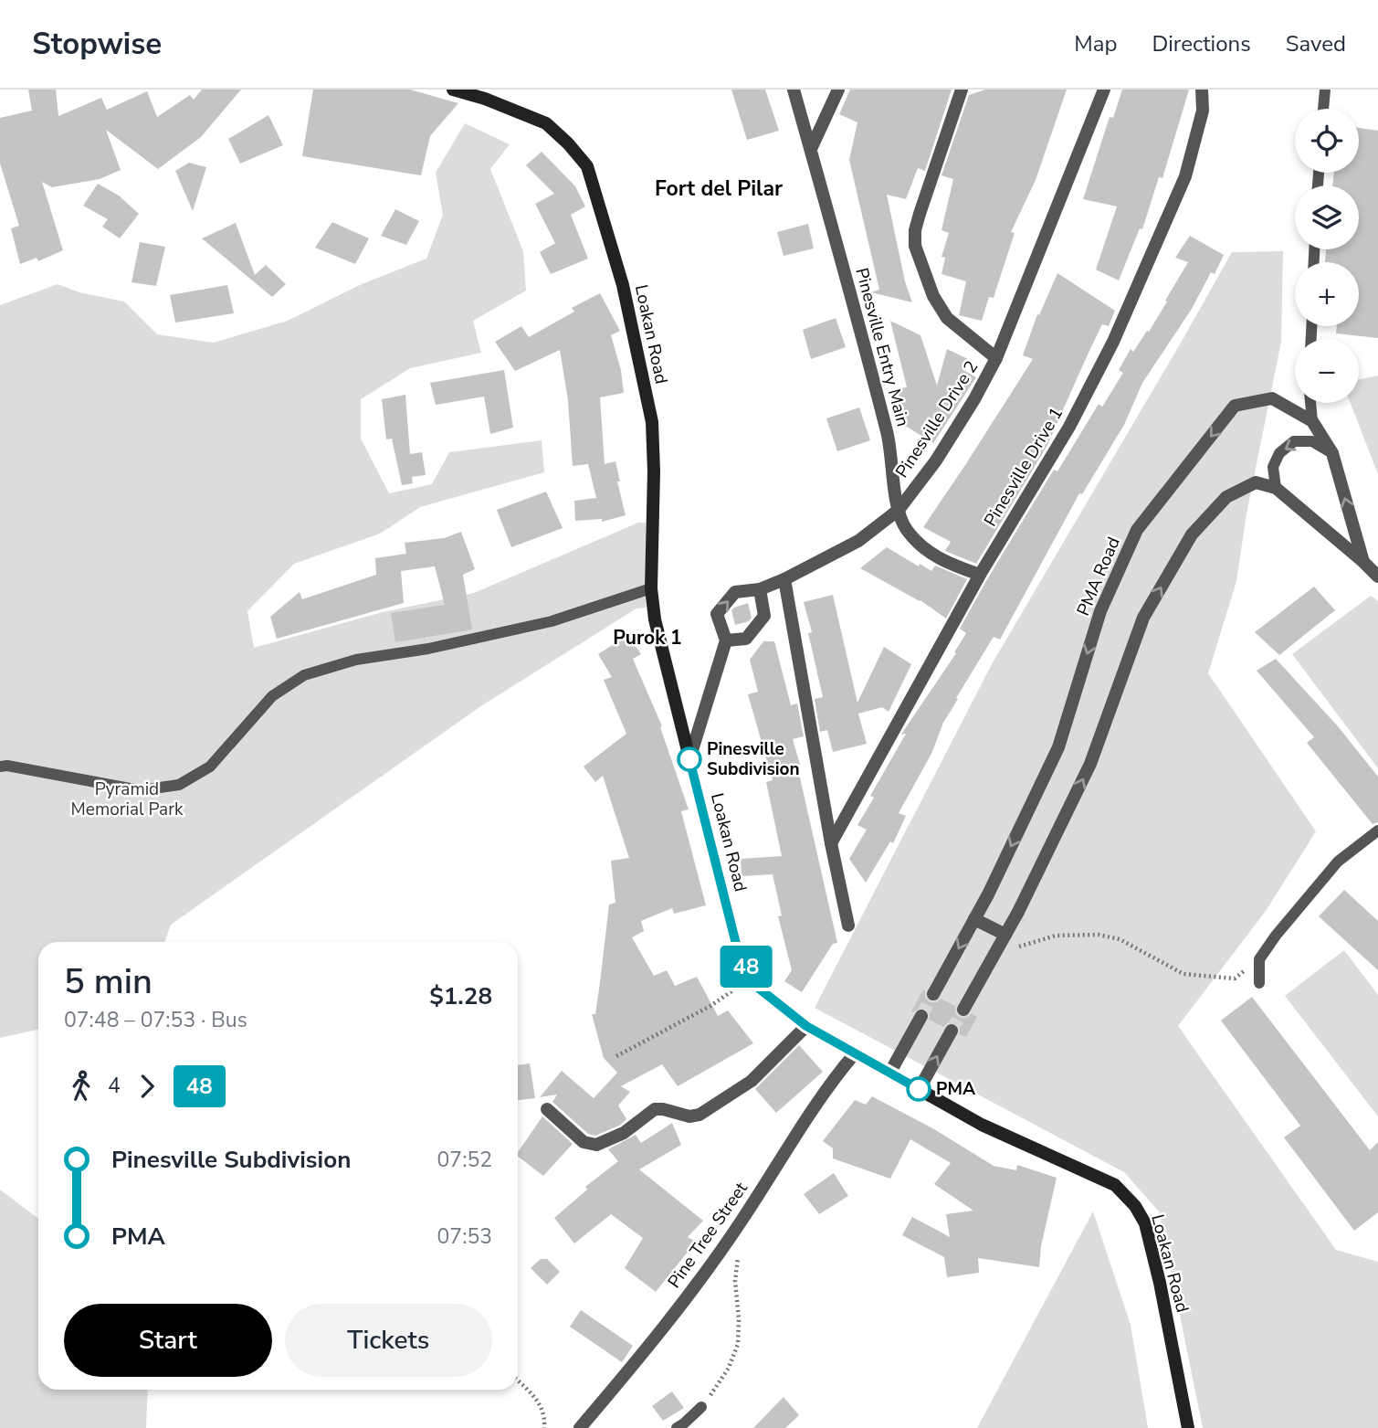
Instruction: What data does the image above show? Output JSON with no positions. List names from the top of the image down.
{
  "streets": {
    "main road": ["Loakan Road"],
    "street": [
      "Pinesville Entry Main",
      "Pinesville Drive 2",
      "Pinesville Drive 1",
      "PMA Road",
      "Pine Tree Street"
    ]
  },
  "crossings": [
    ["Loakan Road", "Pine Tree Street"],
    ["Pinesville Entry Main", "Pinesville Drive 2"],
    ["Pinesville Entry Main", "Pinesville Drive 1"]
  ],
  "districts": ["Fort del Pilar", "Purok 1"],
  "parks": ["Pyramid Memorial Park"],
  "places": ["Pinesville Subdivision", "PMA"],
  "lines": ["bus line 48"],
  "page": {
    "header": "Stopwise",
    "nav": ["Map", "Directions", "Saved"],
    "on_map": "48",
    "map_buttons": ["+", "−"],
    "heading": ["5 min", "07:48 – 07:53 · Bus", "$1.28"],
    "legs": ["4", "48"],
    "list": [
      {
        "name": "Pinesville Subdivision",
        "value": "07:52"
      },
      {
        "name": "PMA",
        "value": "07:53"
      }
    ],
    "buttons": ["Start", "Tickets"]
  }
}
